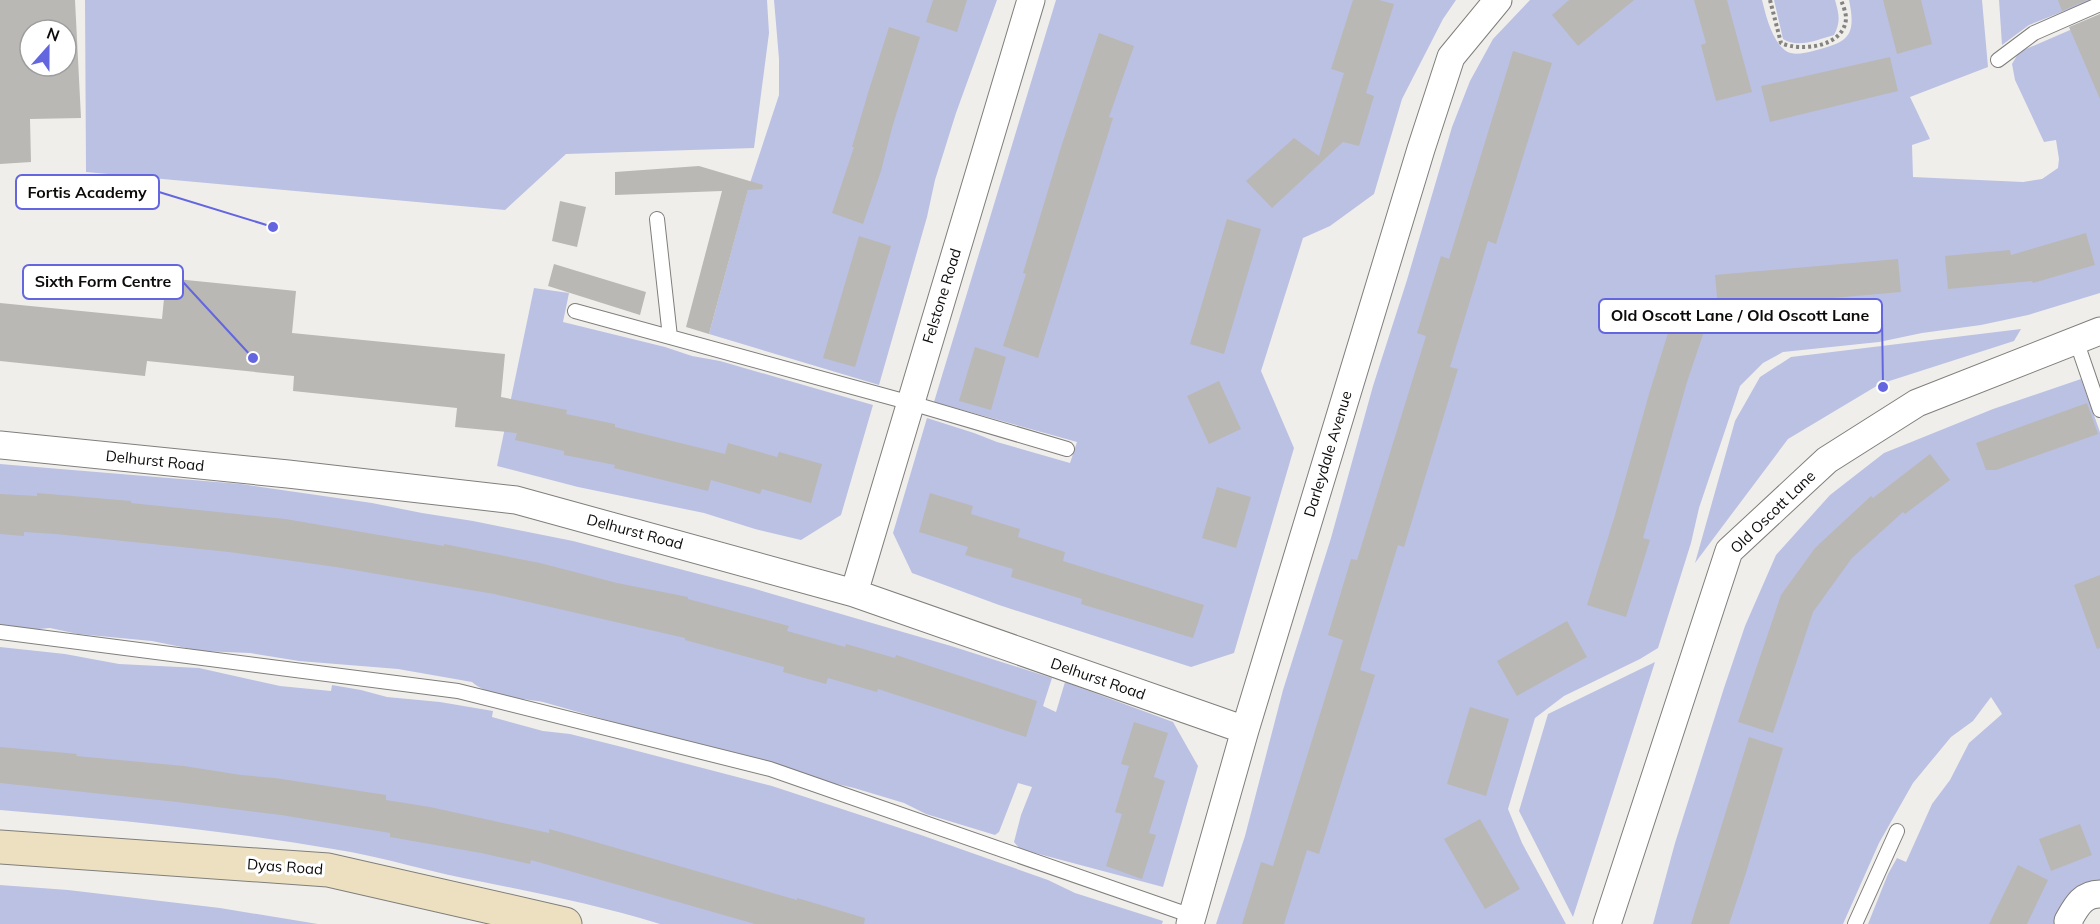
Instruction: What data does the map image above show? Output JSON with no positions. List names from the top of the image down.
{
  "streets": {
    "street": [
      "Felstone Road",
      "Darleydale Avenue",
      "Delhurst Road",
      "Old Oscott Lane",
      "Dyas Road"
    ]
  },
  "crossings": [
    ["Felstone Road", "Delhurst Road"],
    ["Darleydale Avenue", "Delhurst Road"]
  ],
  "places": ["Fortis Academy", "Sixth Form Centre", "Old Oscott Lane / Old Oscott Lane"],
  "north": "top"
}
